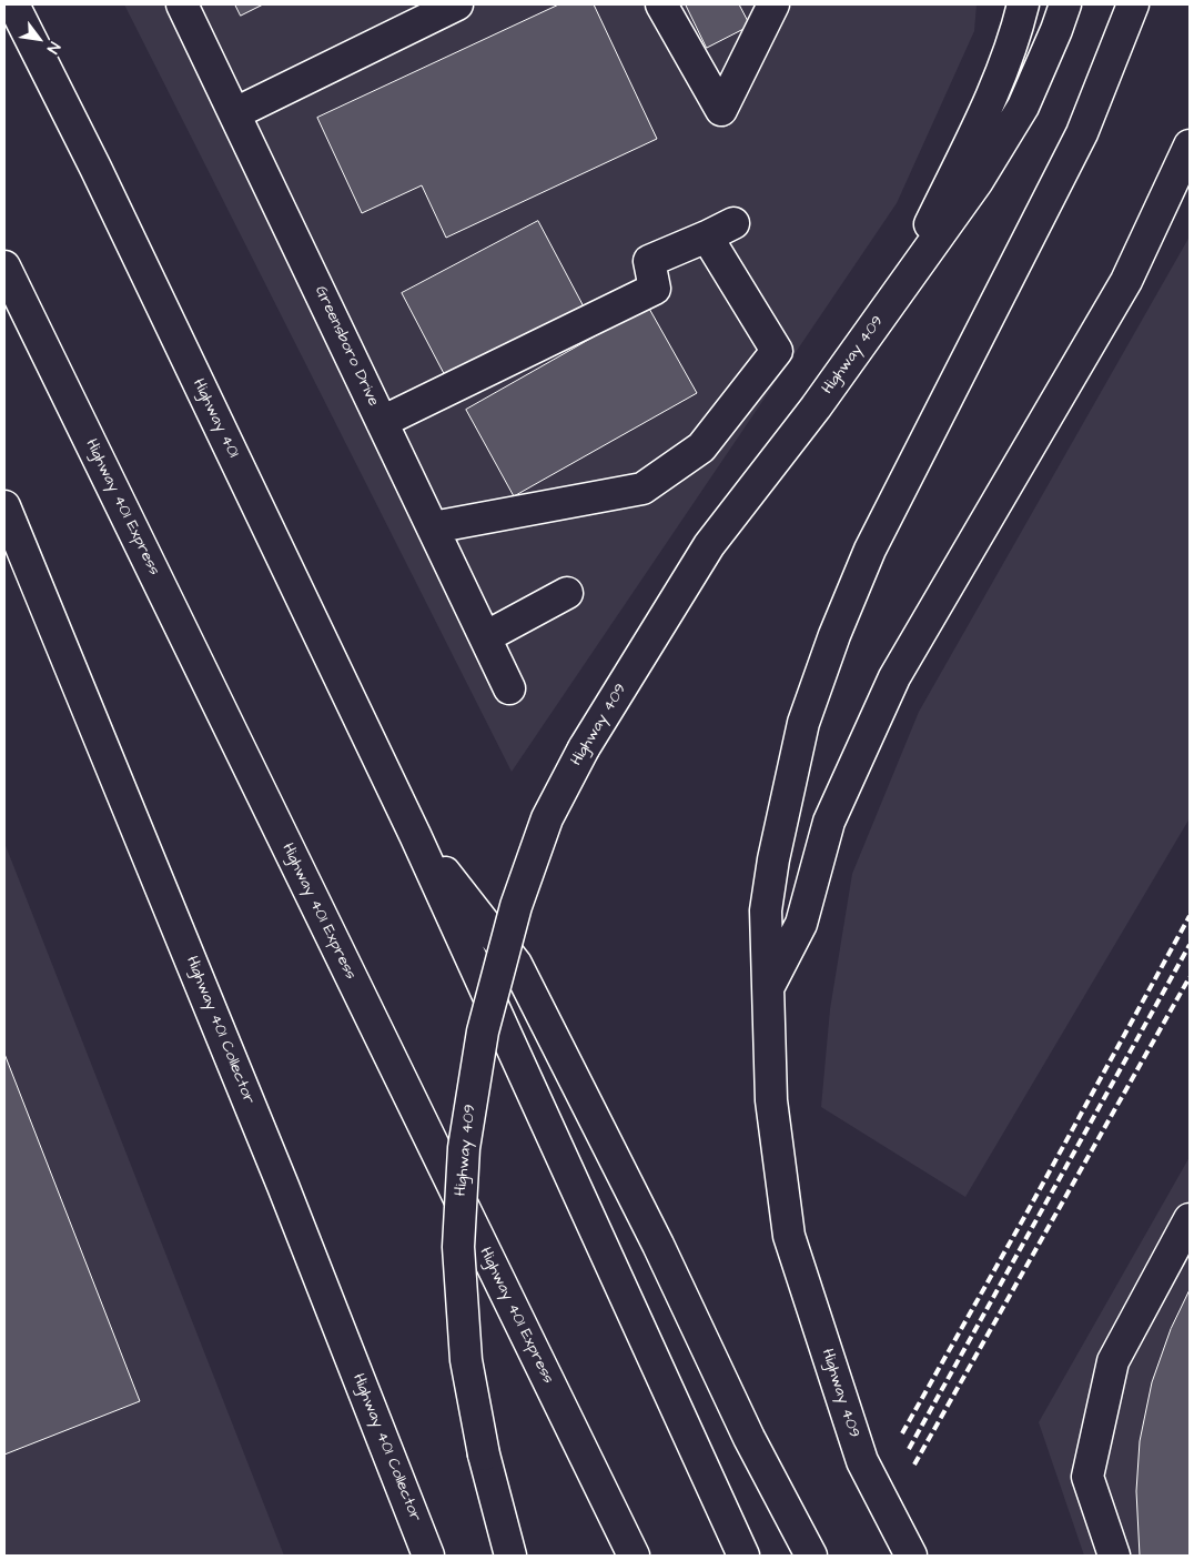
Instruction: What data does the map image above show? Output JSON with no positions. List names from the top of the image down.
{
  "streets": {
    "main road": [
      "Greensboro Drive",
      "Highway 409",
      "Highway 401",
      "Highway 401 Express",
      "Highway 401 Collector"
    ]
  },
  "north": "bottom right"
}
